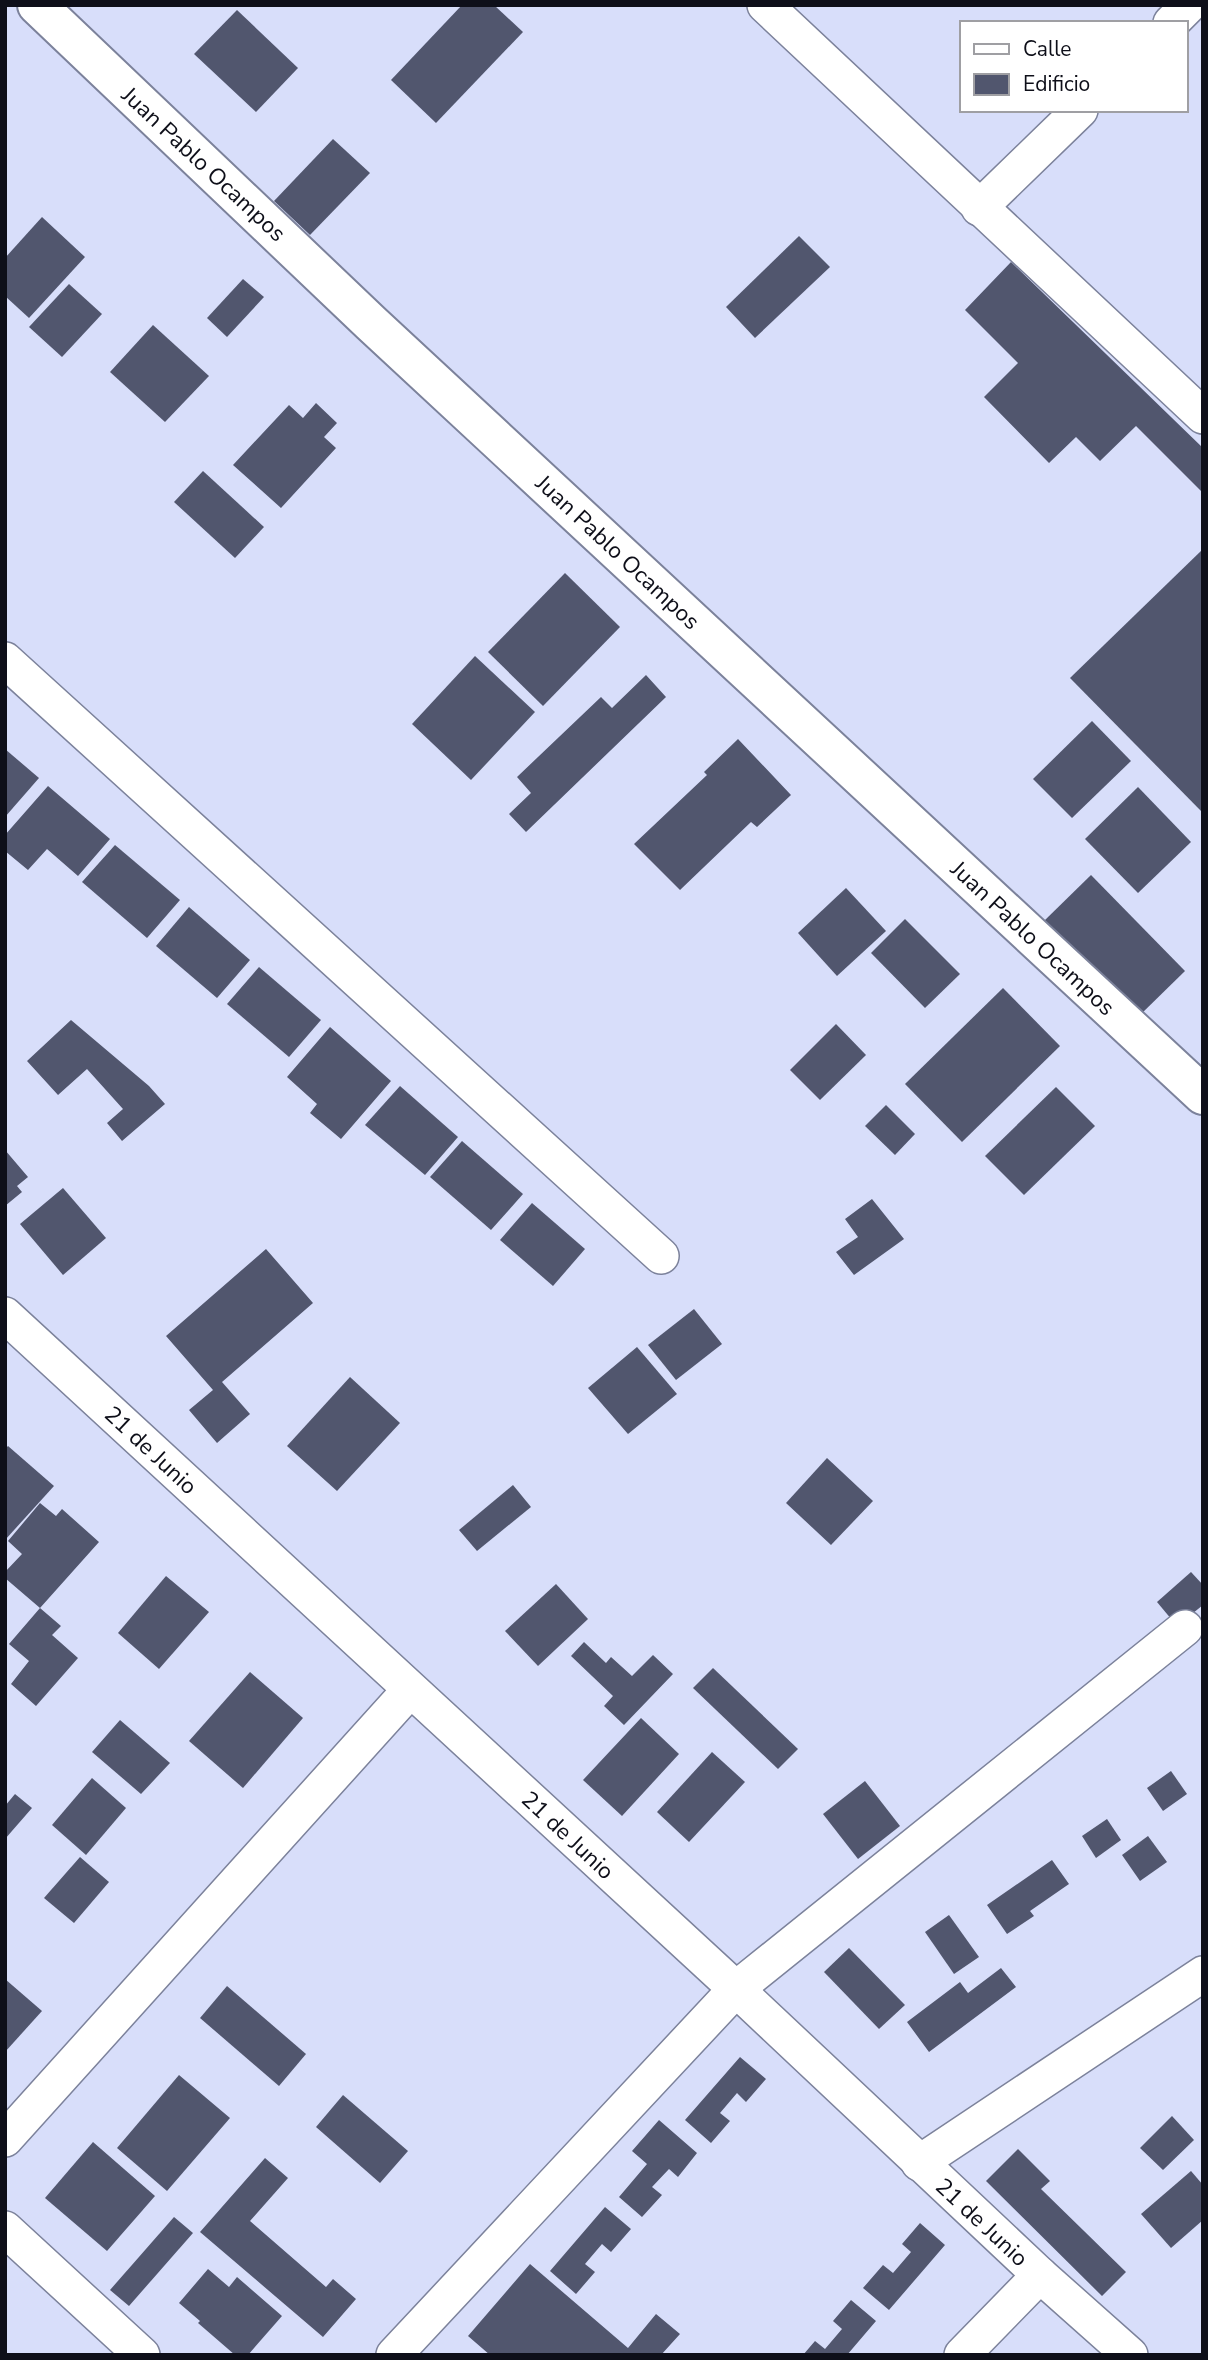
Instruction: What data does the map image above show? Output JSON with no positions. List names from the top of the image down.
{
  "streets": {
    "street": ["Juan Pablo Ocampos", "21 de Junio"]
  },
  "legend": ["Calle", "Edificio"]
}
